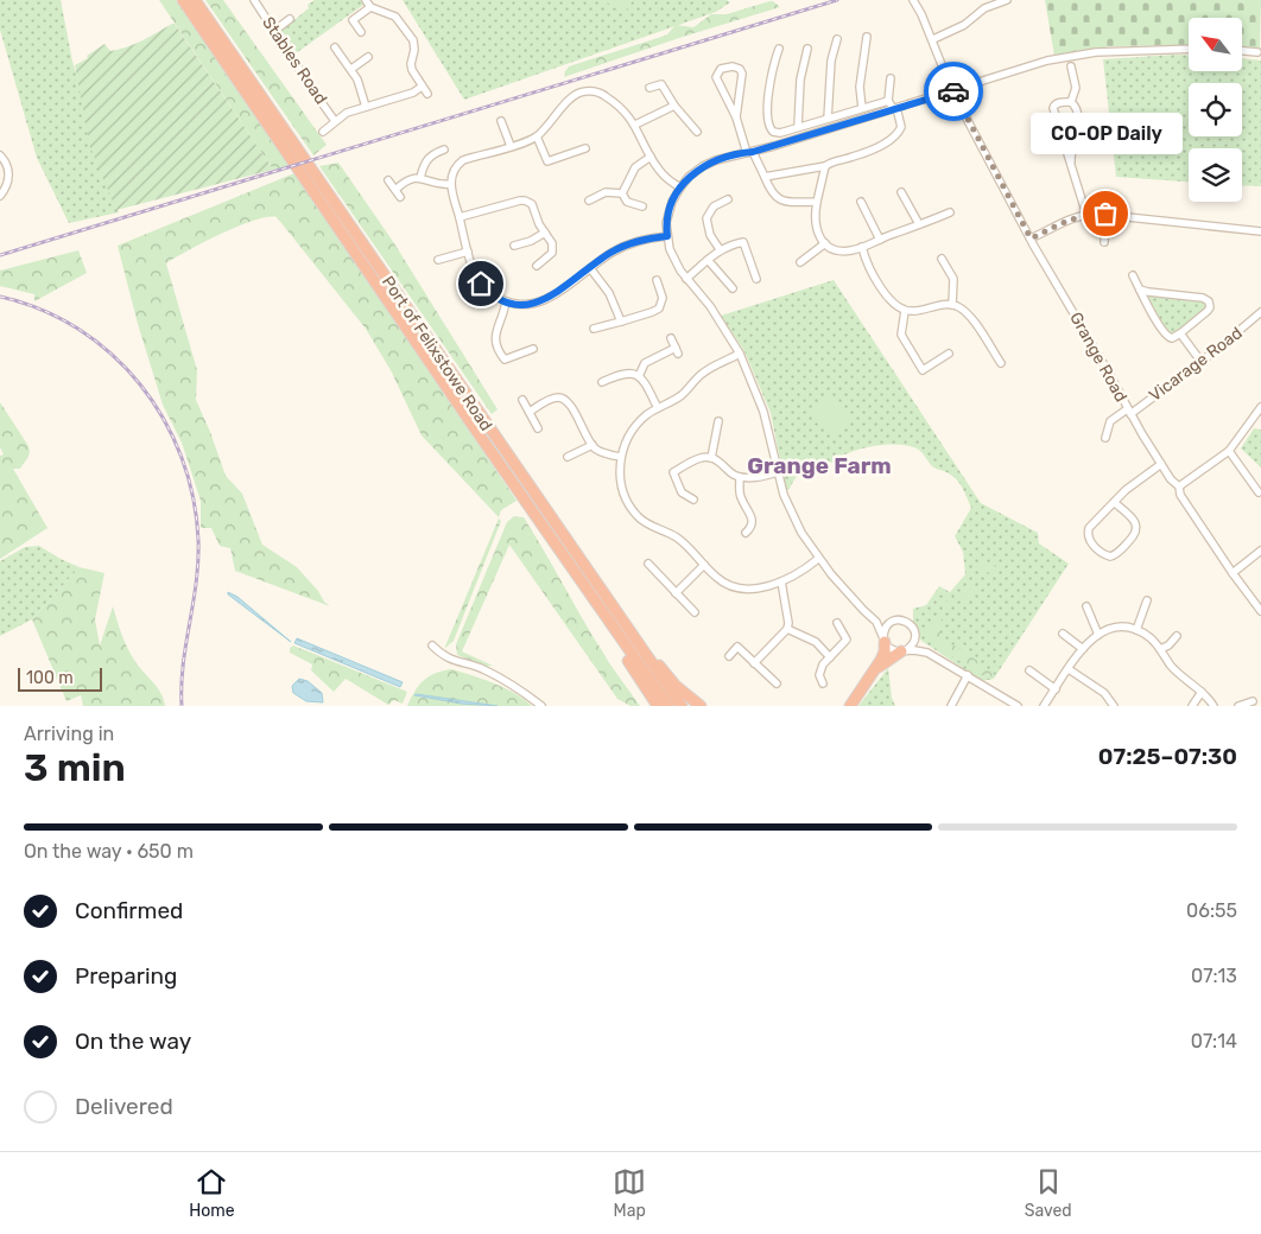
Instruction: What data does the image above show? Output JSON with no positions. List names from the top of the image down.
{
  "streets": {
    "highway": ["Port of Felixstowe Road"],
    "street": ["Stables Road", "Grange Road", "Vicarage Road"]
  },
  "crossings": [
    ["Grange Road", "Vicarage Road"]
  ],
  "districts": ["Grange Farm"],
  "places": ["CO-OP Daily"],
  "scale_bar": "100 m",
  "north": "top left",
  "page": {
    "bubble": "CO-OP Daily",
    "scale": "100 m",
    "heading": ["3 min", "Arriving in", "07:25–07:30"],
    "bar": "On the way · 650 m",
    "list": [
      ["Confirmed", "06:55"],
      ["Preparing", "07:13"],
      ["On the way", "07:14"],
      "Delivered"
    ],
    "tabs": ["Home", "Map", "Saved"]
  }
}
